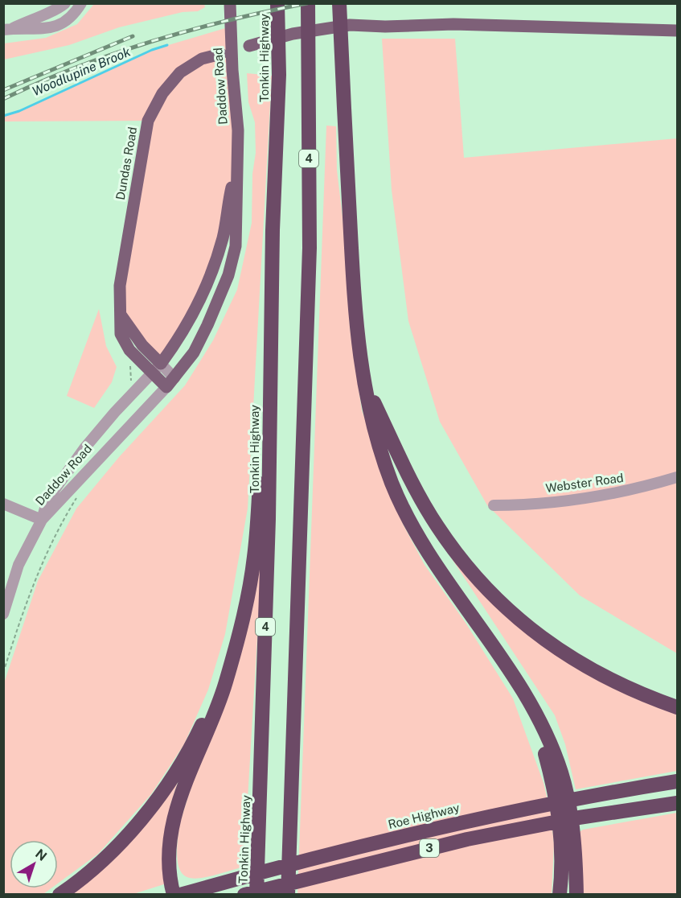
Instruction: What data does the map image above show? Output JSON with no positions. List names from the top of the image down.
{
  "streets": {
    "highway": [
      "Tonkin Highway",
      "4",
      "Roe Highway",
      "3"
    ],
    "main road": ["Daddow Road", "Dundas Road"],
    "street": ["Webster Road"]
  },
  "crossings": [
    ["Daddow Road", "Dundas Road"]
  ],
  "water": ["Woodlupine Brook"],
  "north": "top right"
}
